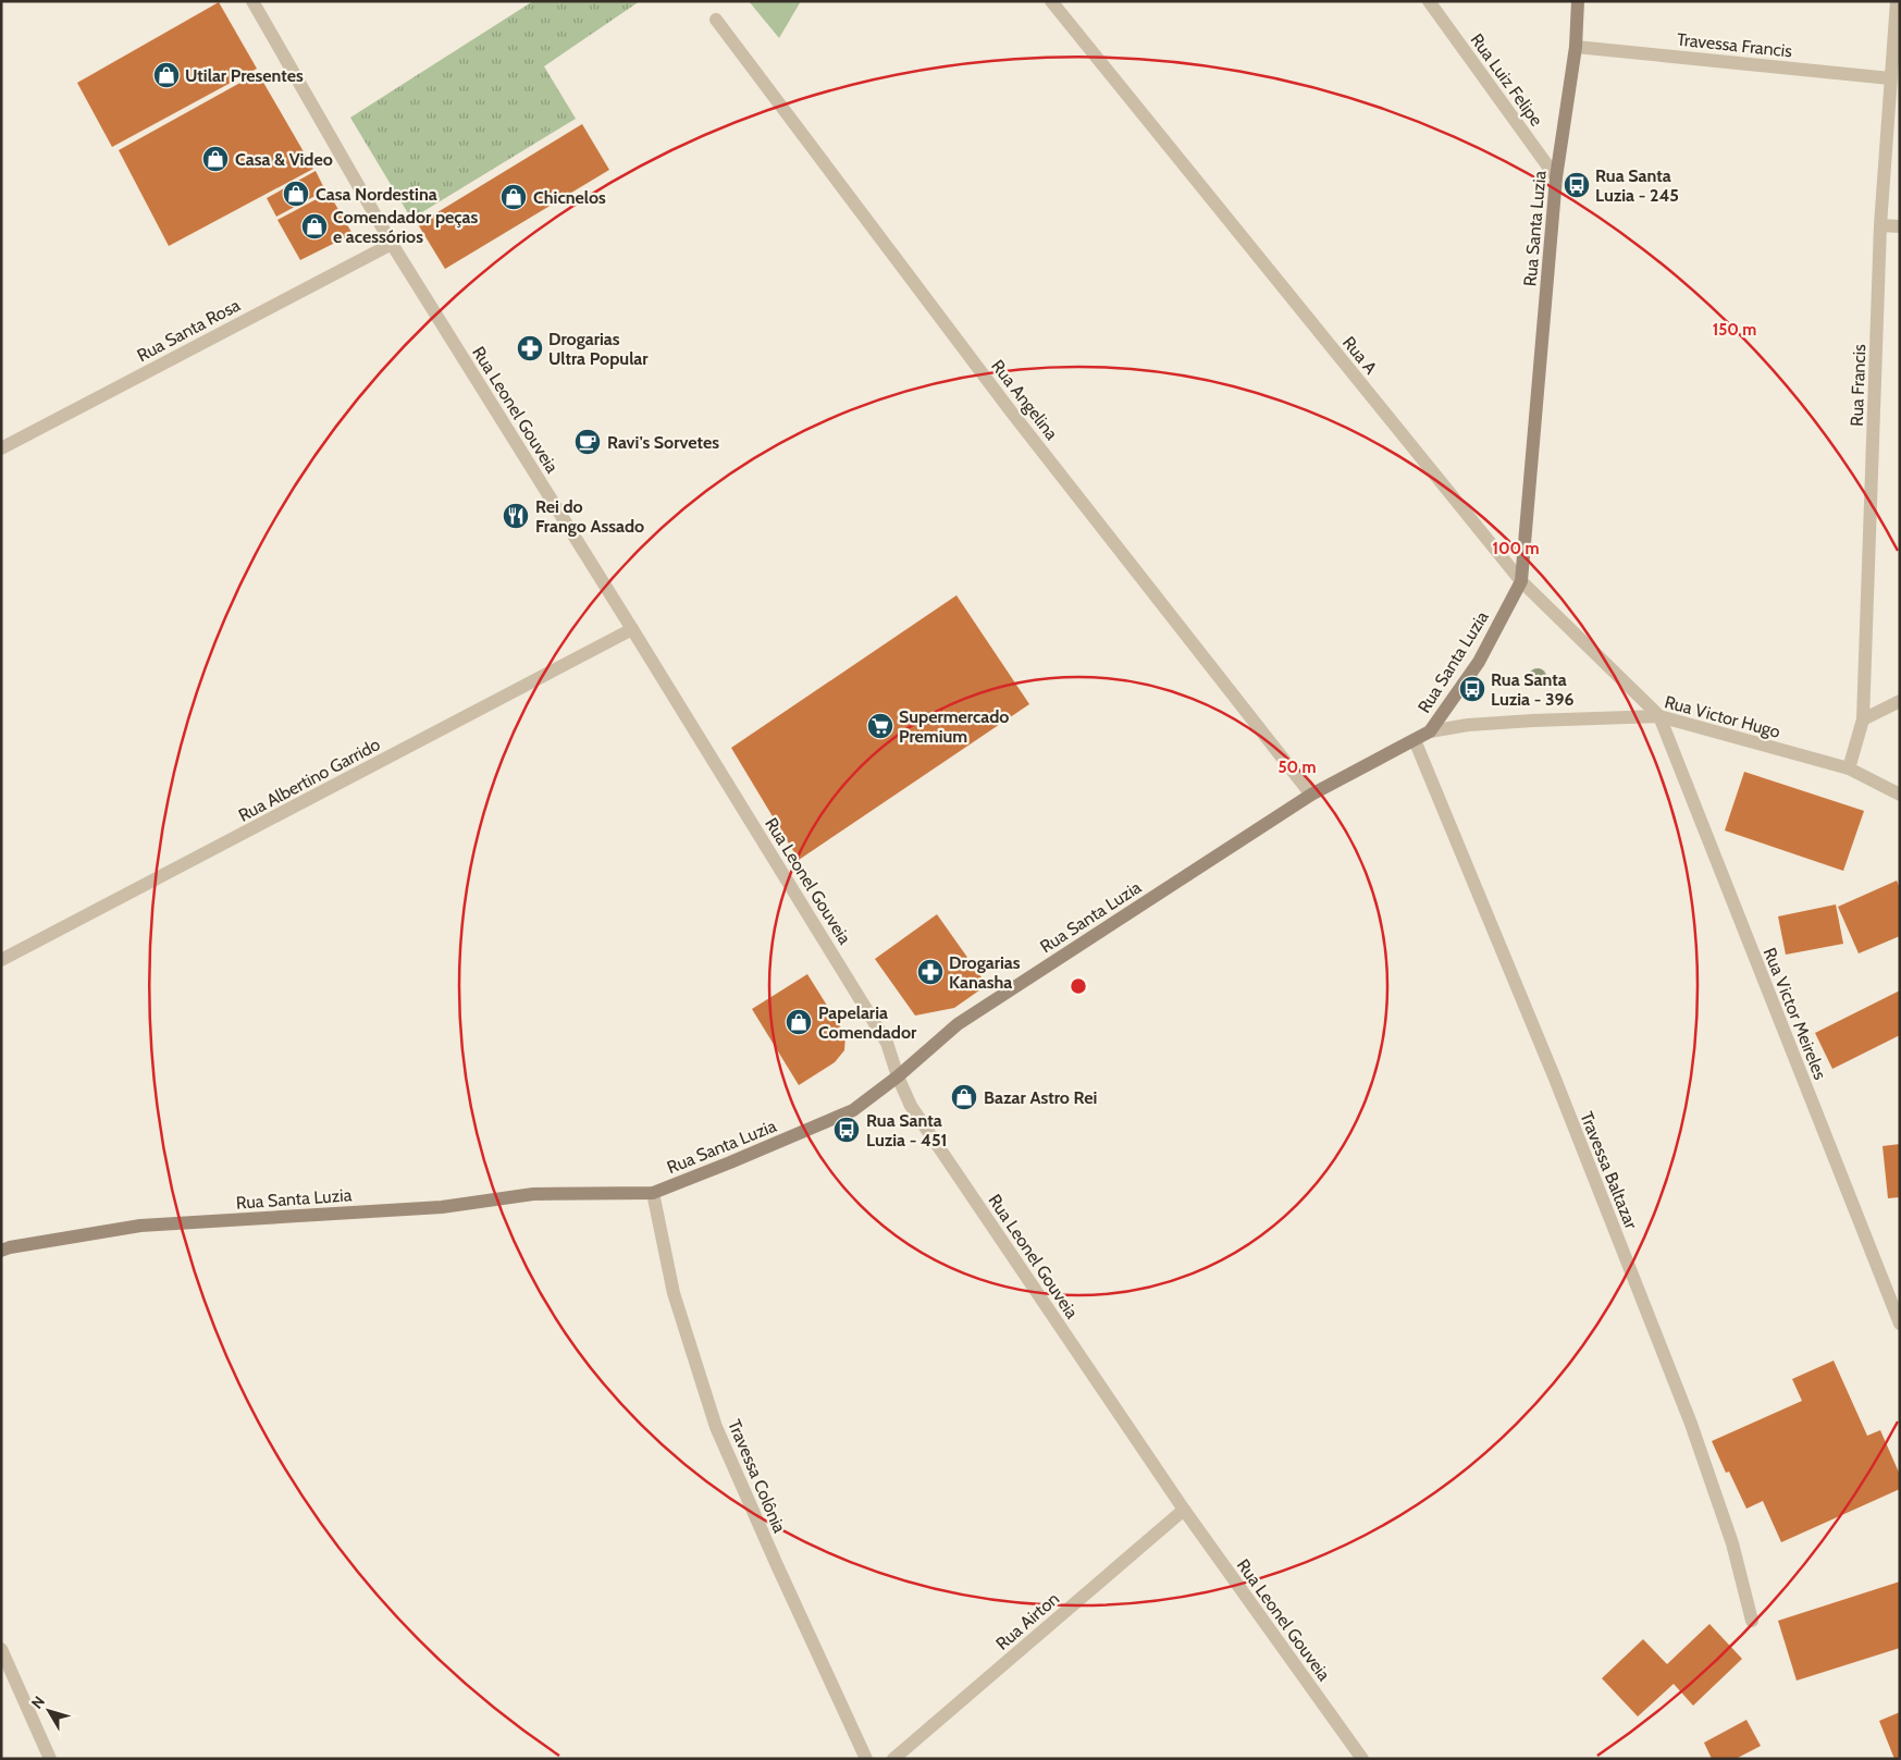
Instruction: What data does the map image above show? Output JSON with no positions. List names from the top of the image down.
{
  "streets": {
    "main road": ["Rua Santa Luzia"],
    "street": [
      "Travessa Francis",
      "Rua Luiz Felipe",
      "Rua Santa Rosa",
      "Rua A",
      "Rua Francis",
      "Rua Angelina",
      "Rua Leonel Gouveia",
      "Rua Victor Hugo",
      "Rua Albertino Garrido",
      "Rua Victor Meireles",
      "Travessa Baltazar",
      "Travessa Colônia",
      "Rua Airton"
    ]
  },
  "crossings": [
    ["Travessa Francis", "Rua Santa Luzia"],
    ["Travessa Francis", "Rua Francis"],
    ["Rua Luiz Felipe", "Rua Santa Luzia"],
    ["Rua Santa Luzia", "Rua A"],
    ["Rua Santa Luzia", "Rua Angelina"],
    ["Rua Santa Luzia", "Rua Leonel Gouveia"],
    ["Rua Santa Luzia", "Rua Victor Hugo"],
    ["Rua Santa Luzia", "Travessa Baltazar"],
    ["Rua Santa Luzia", "Travessa Colônia"],
    ["Rua Santa Rosa", "Rua Leonel Gouveia"],
    ["Rua A", "Rua Victor Hugo"],
    ["Rua A", "Rua Victor Meireles"],
    ["Rua Francis", "Rua Victor Hugo"],
    ["Rua Leonel Gouveia", "Rua Albertino Garrido"],
    ["Rua Leonel Gouveia", "Rua Airton"],
    ["Rua Victor Hugo", "Rua Victor Meireles"]
  ],
  "places": {
    "shop": [
      "Utilar Presentes",
      "Casa & Video",
      "Casa Nordestina",
      "Chicnelos",
      "Comendador peças e acessórios",
      "Papelaria Comendador",
      "Bazar Astro Rei"
    ],
    "bus stop": ["Rua Santa Luzia - 245", "Rua Santa Luzia - 396", "Rua Santa Luzia - 451"],
    "pharmacy": ["Drogarias Ultra Popular", "Drogarias Kanasha"],
    "cafe": ["Ravi's Sorvetes"],
    "restaurant": ["Rei do Frango Assado"],
    "supermarket": ["Supermercado Premium"]
  },
  "north": "top left",
  "rings": ["150 m", "100 m", "50 m"]
}
